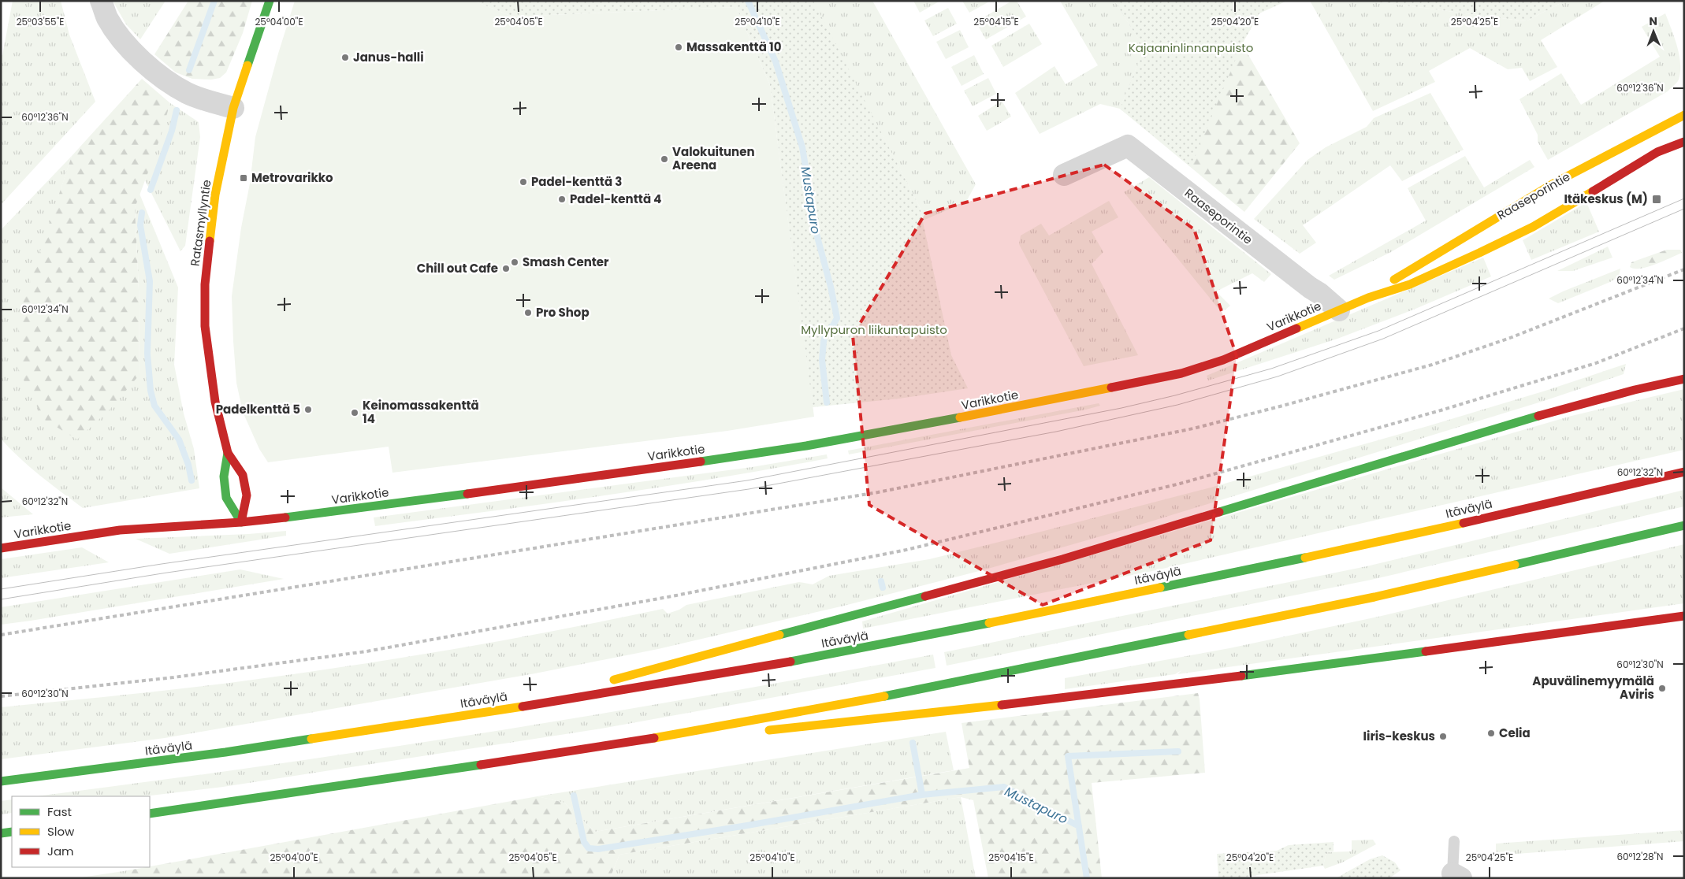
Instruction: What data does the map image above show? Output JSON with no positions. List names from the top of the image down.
{
  "streets": {
    "main road": [
      "Raaseporintie",
      "Ratasmyllyntie",
      "Varikkotie",
      "Itäväylä"
    ]
  },
  "crossings": [
    ["Raaseporintie", "Varikkotie"],
    ["Ratasmyllyntie", "Varikkotie"]
  ],
  "water": ["Mustapuro"],
  "parks": ["Kajaaninlinnanpuisto", "Myllypuron liikuntapuisto"],
  "places": {
    "other": [
      "Massakenttä 10",
      "Janus-halli",
      "Valokuitunen Areena",
      "Padel-kenttä 3",
      "Padel-kenttä 4",
      "Smash Center",
      "Chill out Cafe",
      "Pro Shop",
      "Padelkenttä 5",
      "Keinomassakenttä 14",
      "Apuvälinemyymälä Aviris",
      "Celia",
      "Iiris-keskus"
    ],
    "transit": ["Metrovarikko", "Itäkeskus (M)"]
  },
  "legend": ["Fast", "Slow", "Jam"],
  "north": "top",
  "coordinates": [
    "25°03'55\"E",
    "25°04'00\"E",
    "25°04'05\"E",
    "25°04'10\"E",
    "25°04'15\"E",
    "25°04'20\"E",
    "25°04'25\"E",
    "60°12'36\"N",
    "60°12'34\"N",
    "60°12'32\"N",
    "60°12'30\"N",
    "60°12'28\"N"
  ]
}
